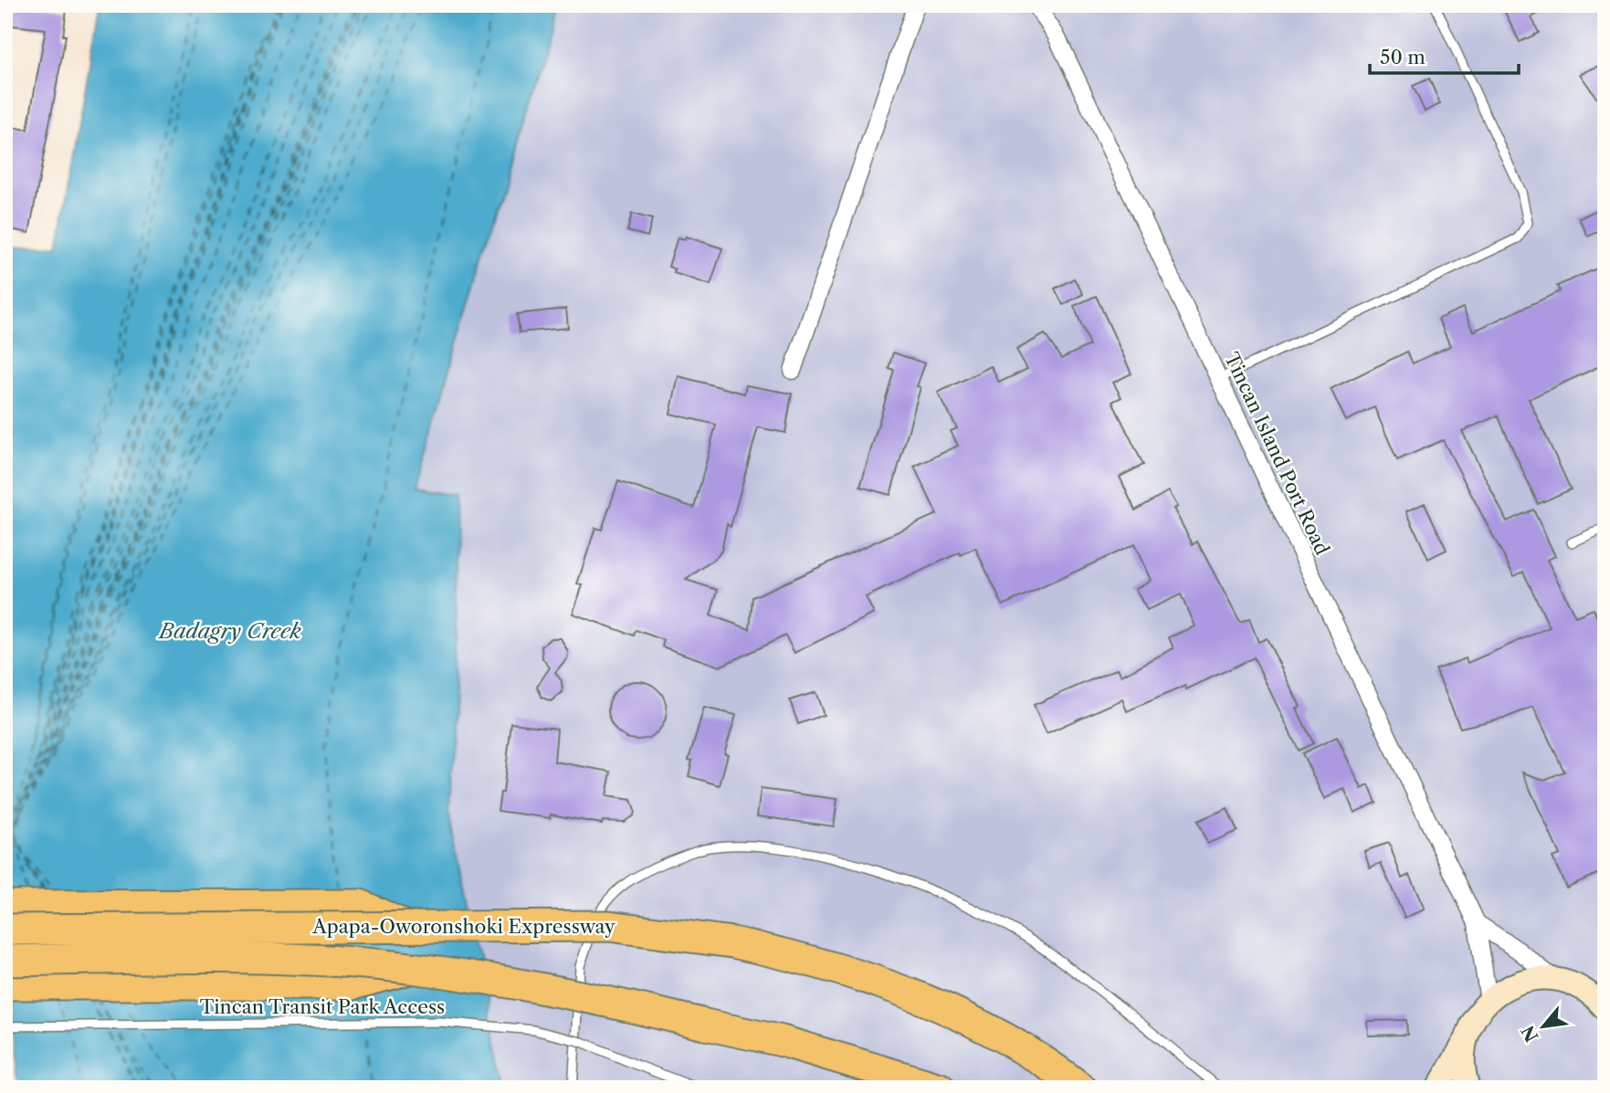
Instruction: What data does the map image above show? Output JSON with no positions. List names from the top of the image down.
{
  "streets": {
    "highway": ["Apapa-Oworonshoki Expressway"],
    "street": ["Tincan Island Port Road"],
    "lane": ["Tincan Transit Park Access"]
  },
  "water": ["Badagry Creek"],
  "scale_bar": "50 m",
  "north": "bottom left"
}
